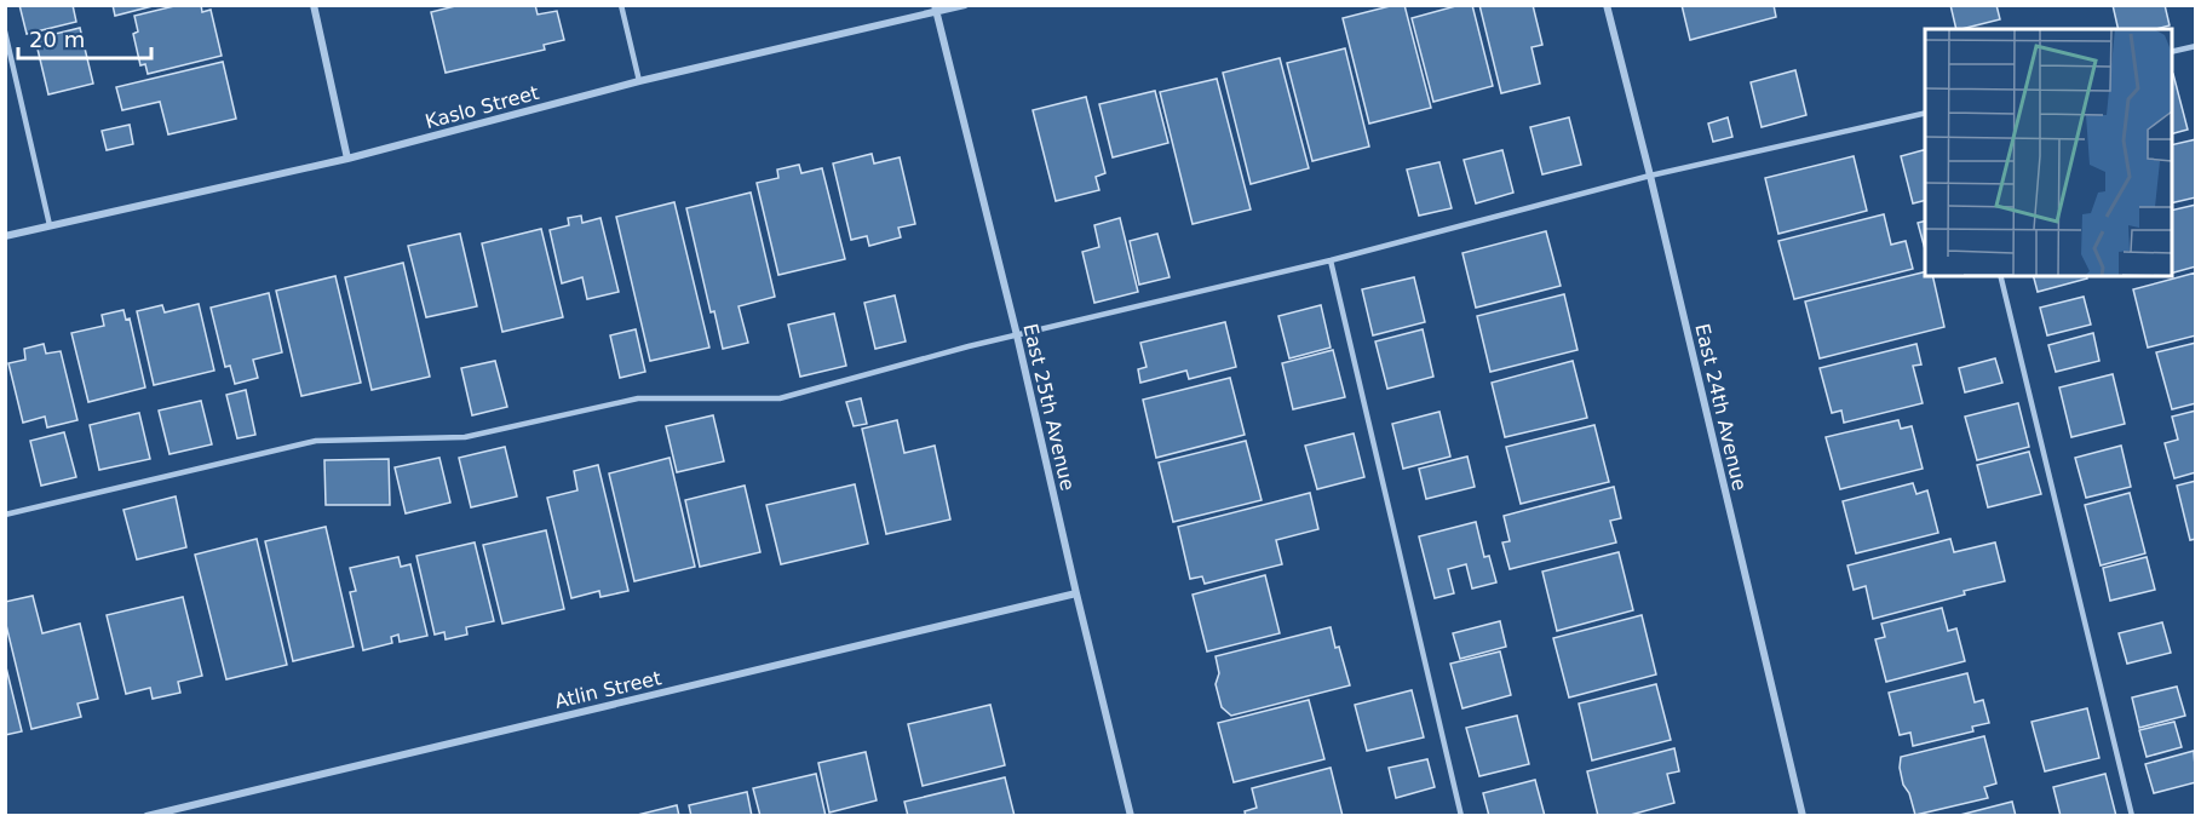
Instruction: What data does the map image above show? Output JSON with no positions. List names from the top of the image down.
{
  "streets": {
    "street": [
      "Kaslo Street",
      "East 25th Avenue",
      "East 24th Avenue",
      "Atlin Street"
    ]
  },
  "crossings": [
    ["Kaslo Street", "East 25th Avenue"],
    ["East 25th Avenue", "Atlin Street"]
  ],
  "scale_bar": "20 m"
}
